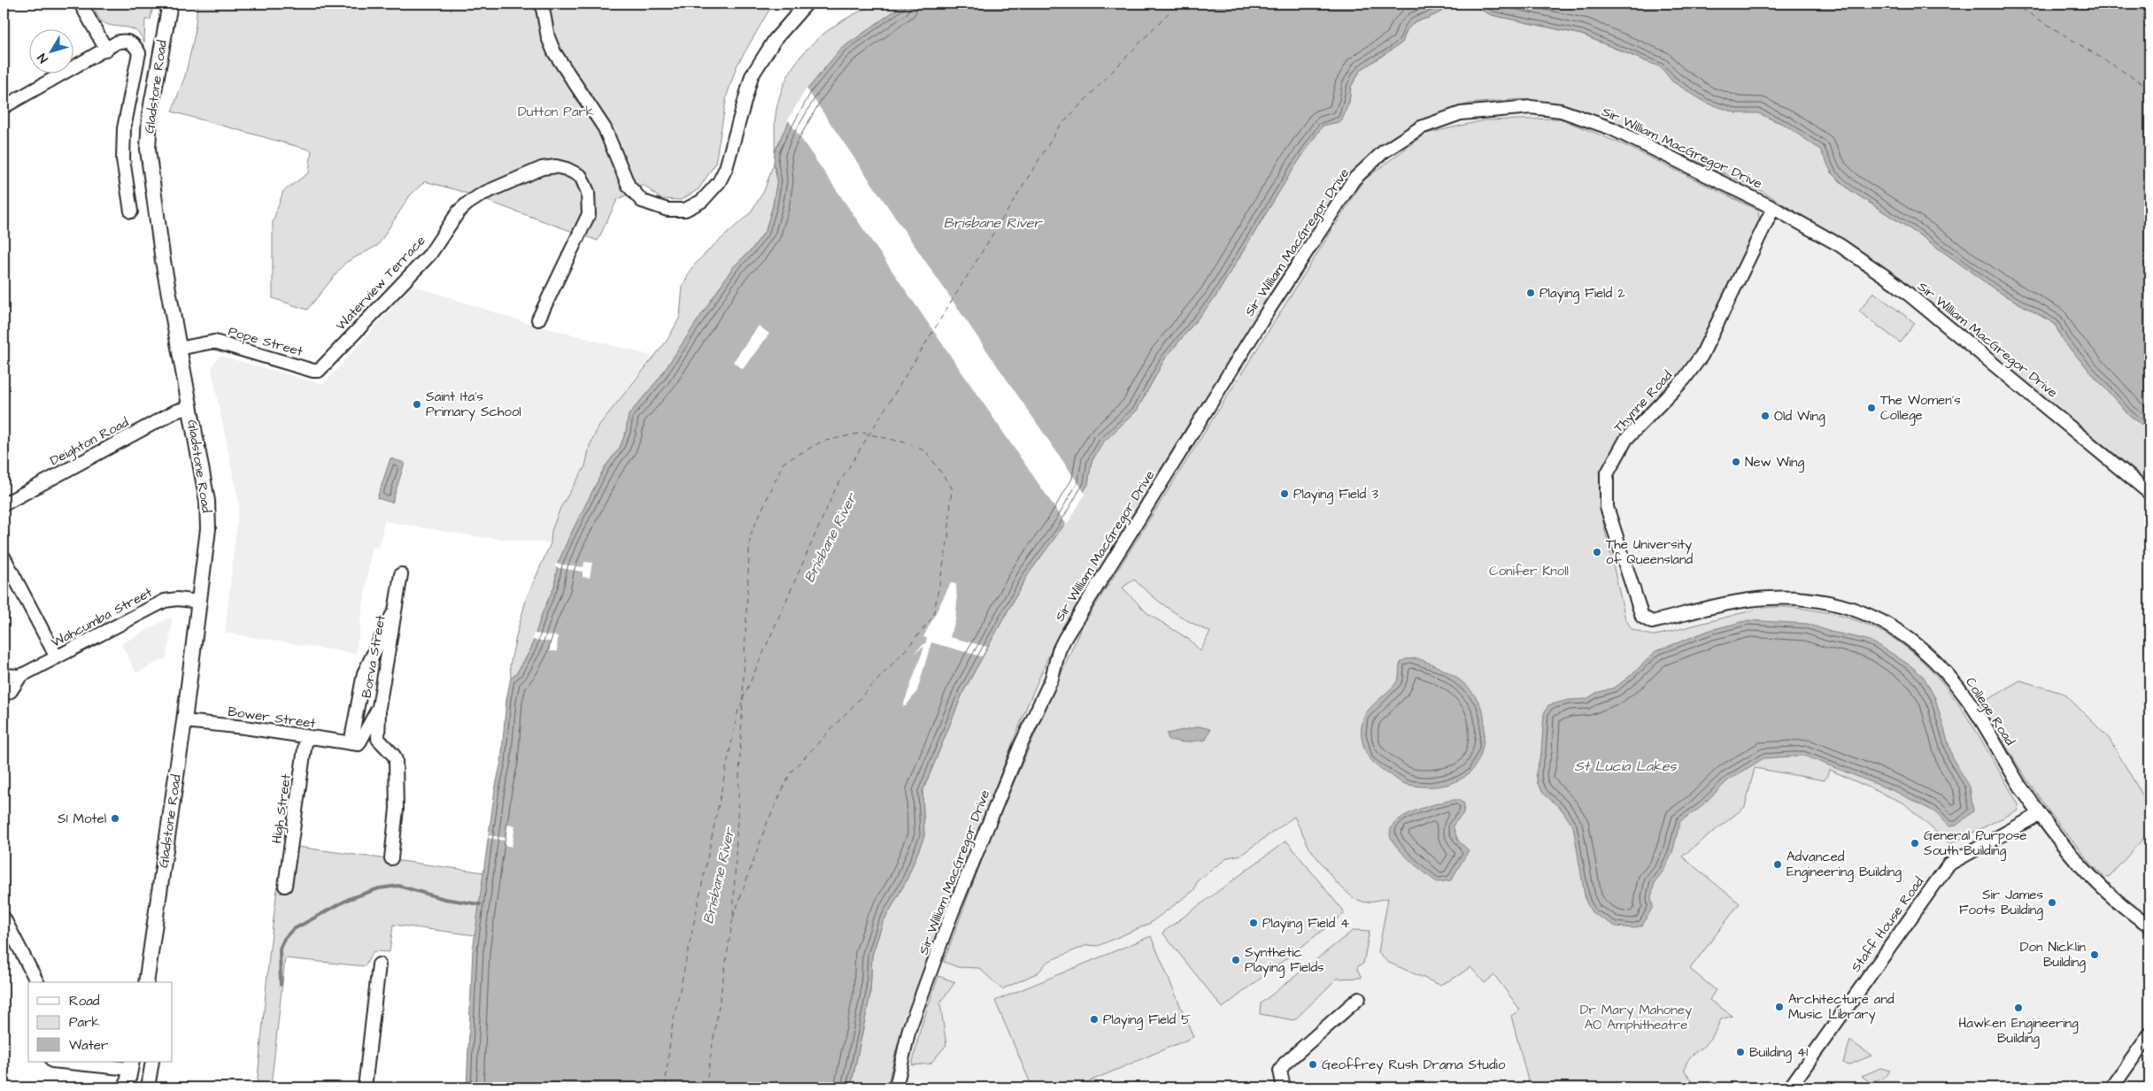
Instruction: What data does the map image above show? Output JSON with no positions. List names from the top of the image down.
{
  "streets": {
    "main road": ["Gladstone Road"],
    "street": [
      "Sir William MacGregor Drive",
      "Waterview Terrace",
      "Pope Street",
      "Thynne Road",
      "Deighton Road",
      "Wahcumba Street",
      "Borva Street",
      "College Road",
      "Bower Street",
      "High Street",
      "Staff House Road"
    ]
  },
  "crossings": [
    ["Gladstone Road", "Pope Street"],
    ["Gladstone Road", "Deighton Road"],
    ["Gladstone Road", "Wahcumba Street"],
    ["Gladstone Road", "Bower Street"],
    ["Sir William MacGregor Drive", "Thynne Road"],
    ["Waterview Terrace", "Pope Street"],
    ["Thynne Road", "College Road"],
    ["Borva Street", "Bower Street"],
    ["College Road", "Staff House Road"],
    ["Bower Street", "High Street"]
  ],
  "water": ["Brisbane River", "St Lucia Lakes"],
  "parks": ["Dutton Park", "Conifer Knoll", "Dr Mary Mahoney AO Amphitheatre"],
  "places": [
    "Playing Field 2",
    "Saint Ita's Primary School",
    "The Women's College",
    "Old Wing",
    "New Wing",
    "Playing Field 3",
    "The University of Queensland",
    "S1 Motel",
    "General Purpose South Building",
    "Advanced Engineering Building",
    "Sir James Foots Building",
    "Playing Field 4",
    "Don Nicklin Building",
    "Synthetic Playing Fields",
    "Architecture and Music Library",
    "Hawken Engineering Building",
    "Playing Field 5",
    "Building 41",
    "Geoffrey Rush Drama Studio"
  ],
  "legend": ["Road", "Park", "Water"],
  "north": "bottom left"
}
